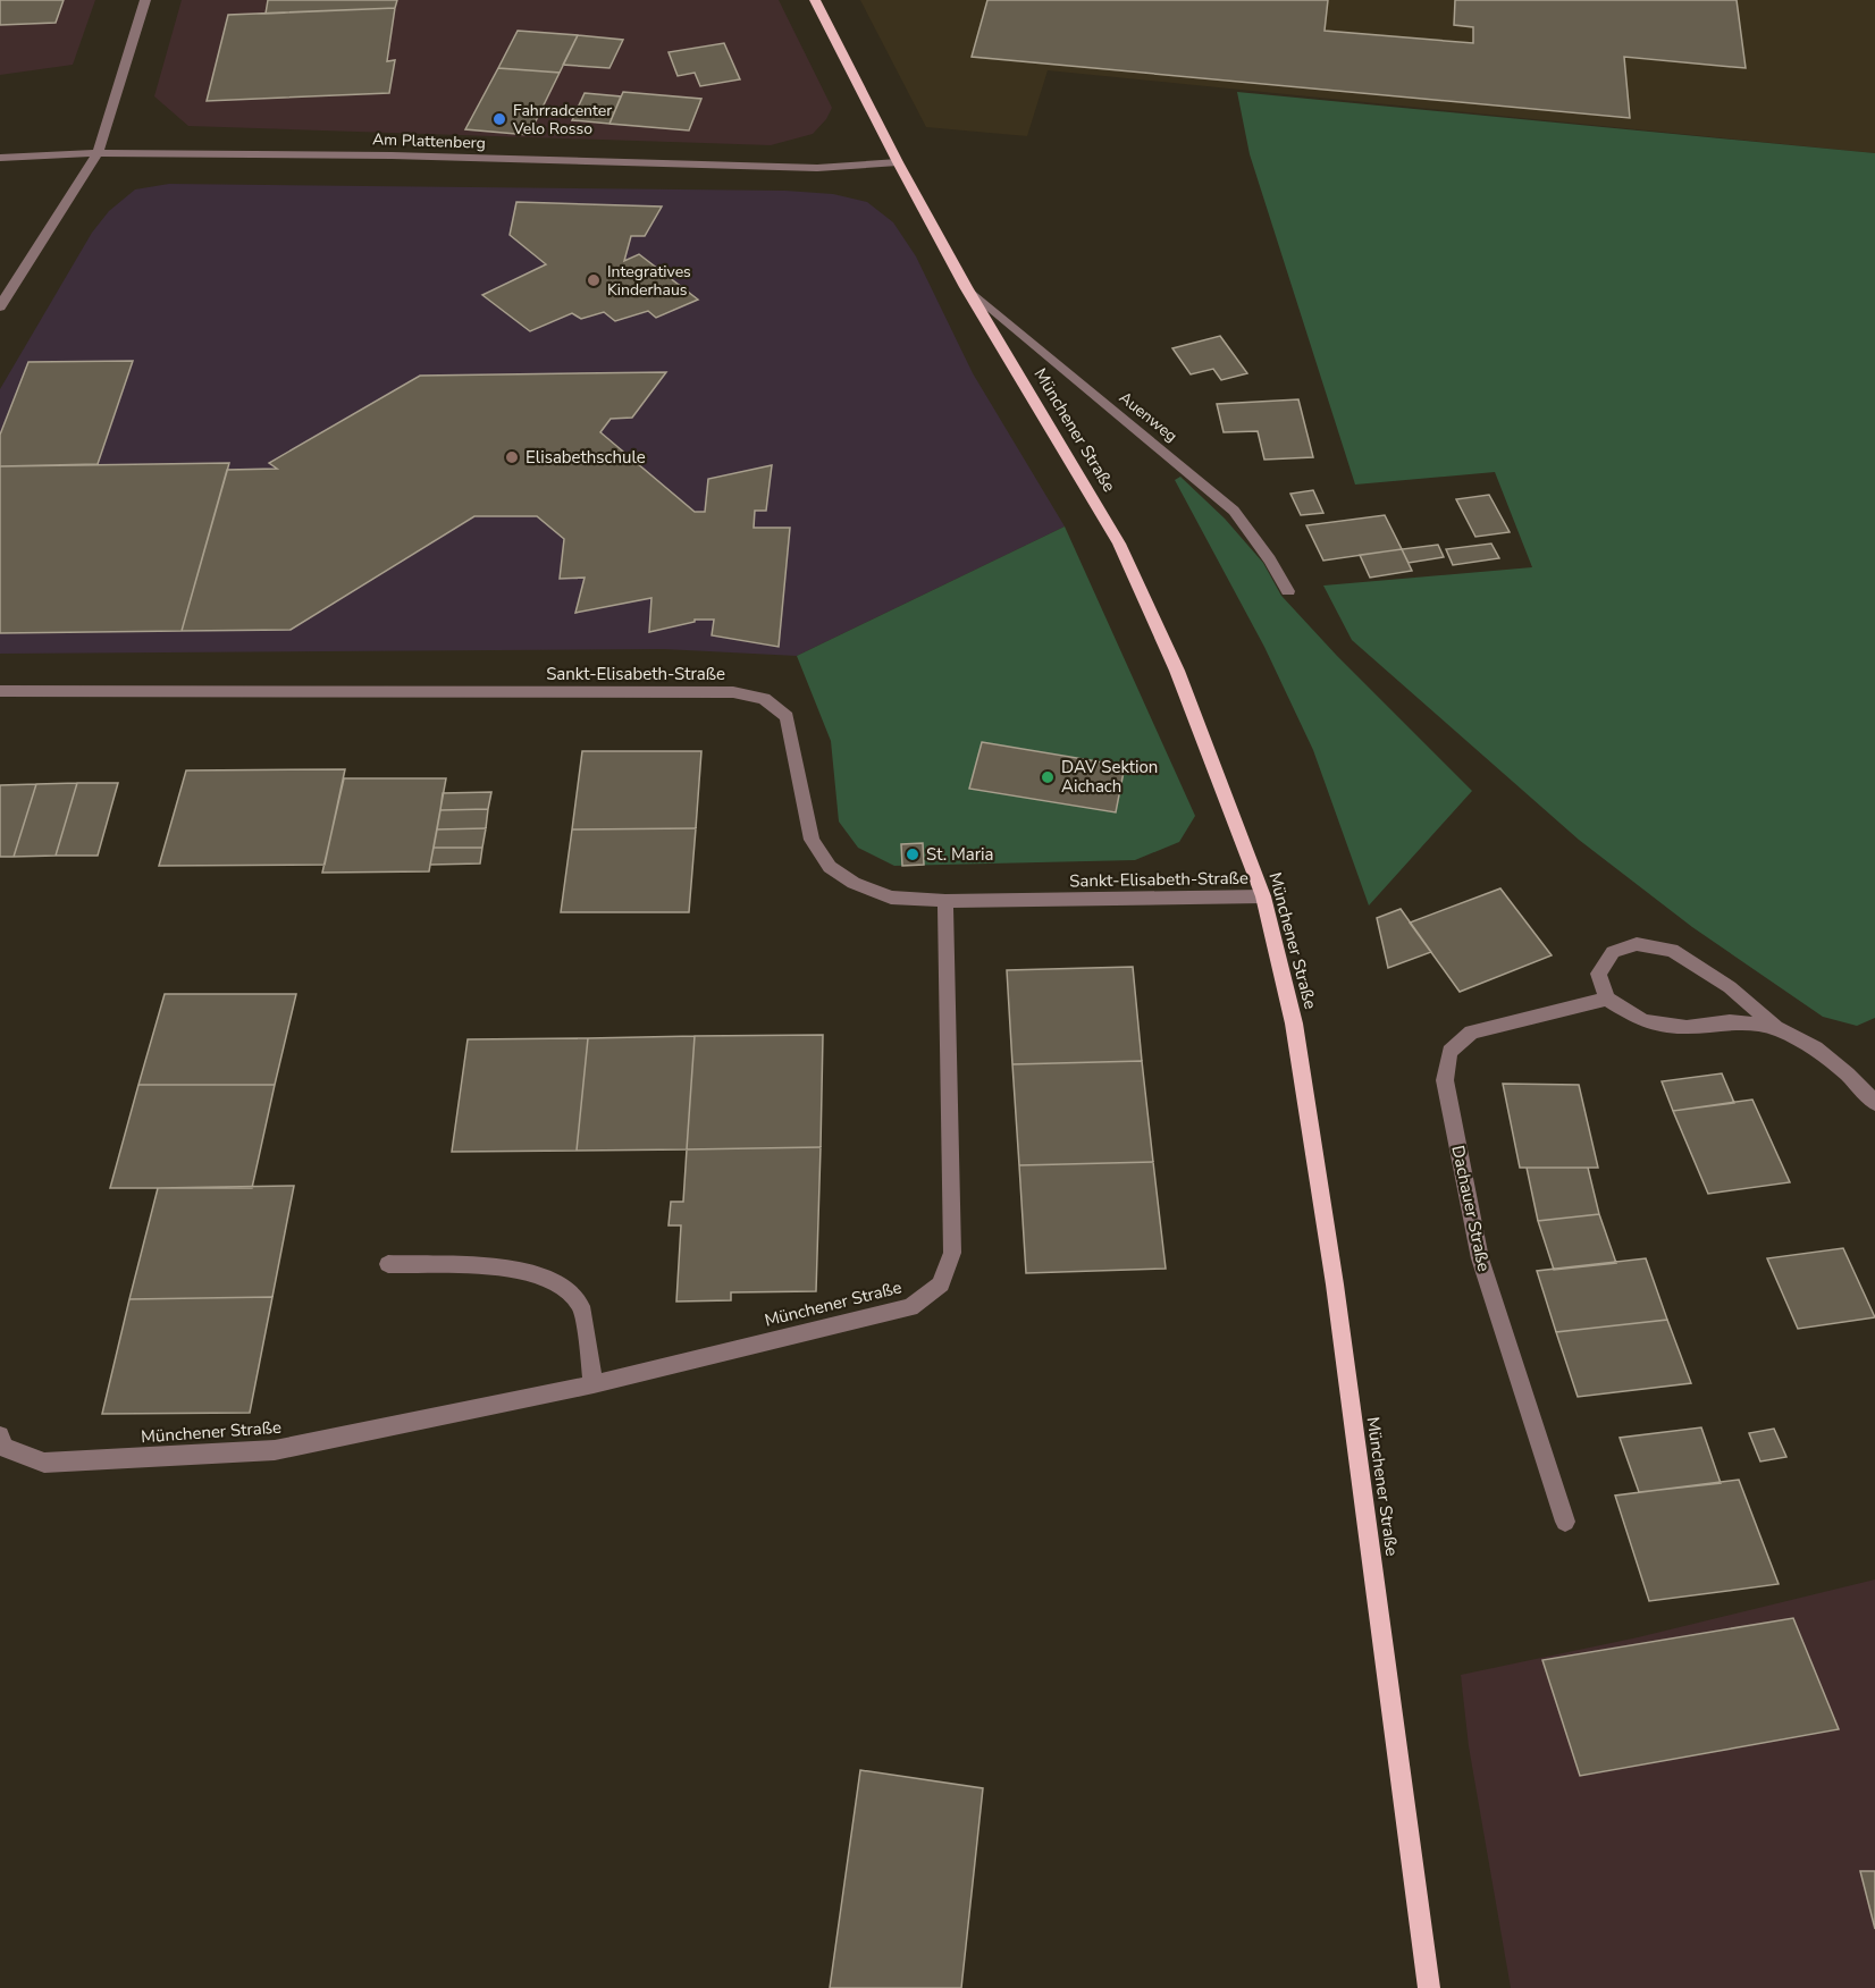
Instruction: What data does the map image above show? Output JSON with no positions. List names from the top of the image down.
{
  "streets": {
    "main road": ["Münchener Straße"],
    "street": [
      "Am Plattenberg",
      "Auenweg",
      "Sankt-Elisabeth-Straße",
      "Dachauer Straße"
    ]
  },
  "crossings": [
    ["Am Plattenberg", "Münchener Straße"],
    ["Auenweg", "Münchener Straße"],
    ["Münchener Straße", "Sankt-Elisabeth-Straße"]
  ],
  "places": [
    "Fahrradcenter Velo Rosso",
    "Integratives Kinderhaus",
    "Elisabethschule",
    "DAV Sektion Aichach",
    "St. Maria"
  ]
}
